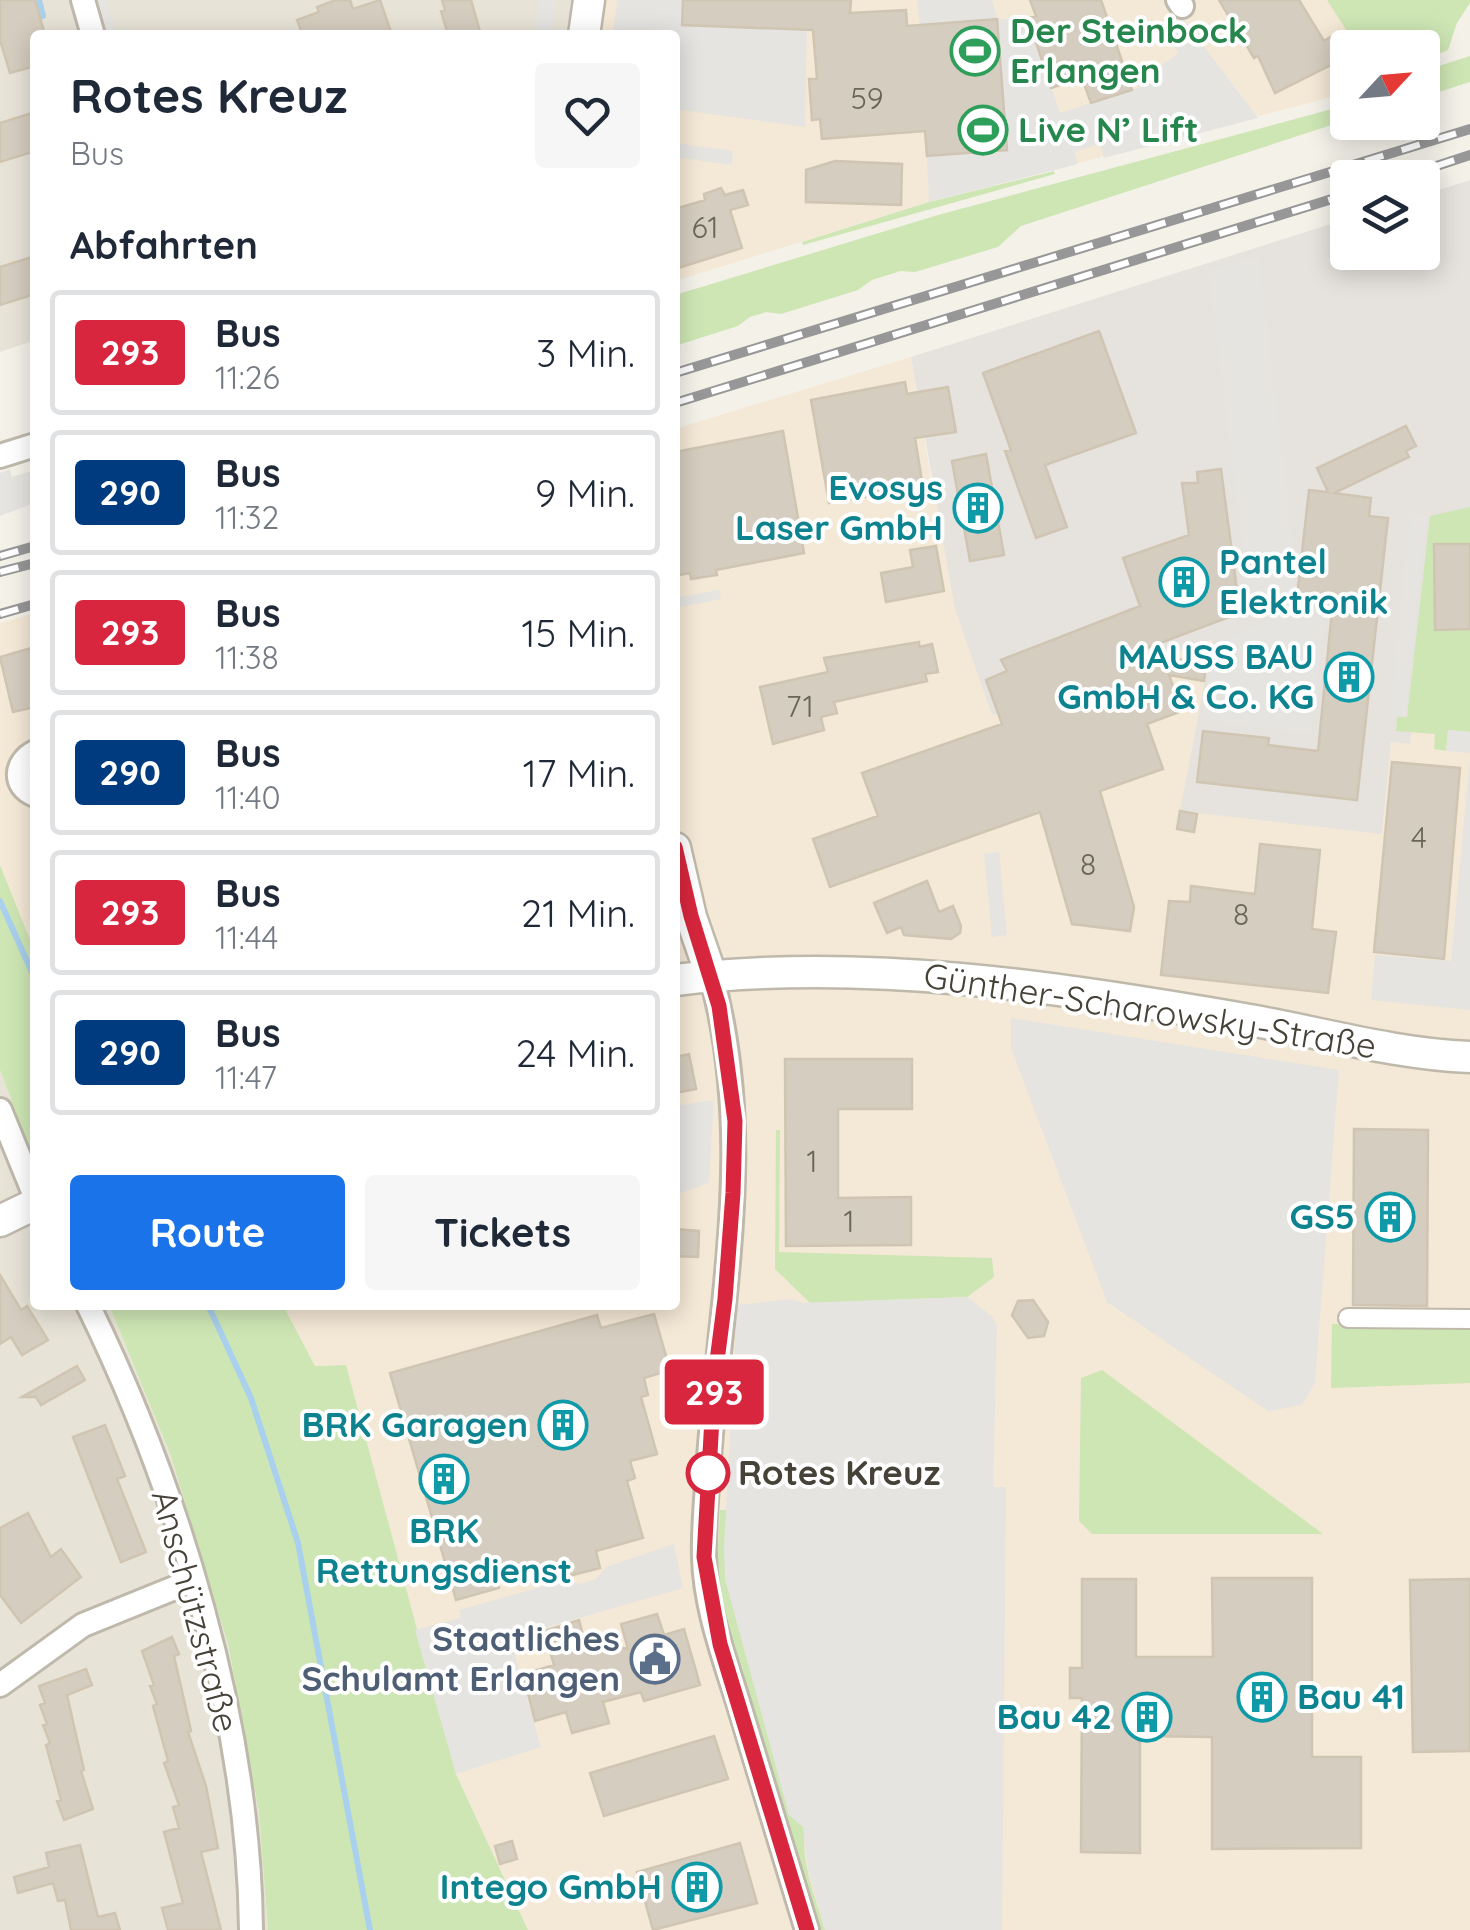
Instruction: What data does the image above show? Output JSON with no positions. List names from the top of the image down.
{
  "streets": {
    "street": ["Günther-Scharowsky-Straße", "Anschützstraße"]
  },
  "places": {
    "sports": ["Der Steinbock Erlangen", "Live N’ Lift"],
    "building": [
      "Evosys Laser GmbH",
      "Pantel Elektronik",
      "MAUSS BAU GmbH & Co. KG",
      "GS5",
      "BRK Garagen",
      "BRK Rettungsdienst",
      "Bau 41",
      "Bau 42",
      "Intego GmbH"
    ],
    "other": ["Rotes Kreuz"],
    "public building": ["Staatliches Schulamt Erlangen"]
  },
  "lines": ["bus line 293"],
  "house_numbers": [
    "59",
    "61",
    "71",
    "4",
    "8",
    "8",
    "1",
    "1"
  ],
  "north": "top right",
  "page": {
    "on_map": "293",
    "heading": [
      ["Rotes Kreuz", "Bus"],
      "Abfahrten"
    ],
    "list": [
      {
        "mark": "293",
        "name": "Bus",
        "note": "11:26",
        "value": "3 Min."
      },
      {
        "mark": "290",
        "name": "Bus",
        "note": "11:32",
        "value": "9 Min."
      },
      {
        "mark": "293",
        "name": "Bus",
        "note": "11:38",
        "value": "15 Min."
      },
      {
        "mark": "290",
        "name": "Bus",
        "note": "11:40",
        "value": "17 Min."
      },
      {
        "mark": "293",
        "name": "Bus",
        "note": "11:44",
        "value": "21 Min."
      },
      {
        "mark": "290",
        "name": "Bus",
        "note": "11:47",
        "value": "24 Min."
      }
    ],
    "buttons": ["Route", "Tickets"]
  }
}
